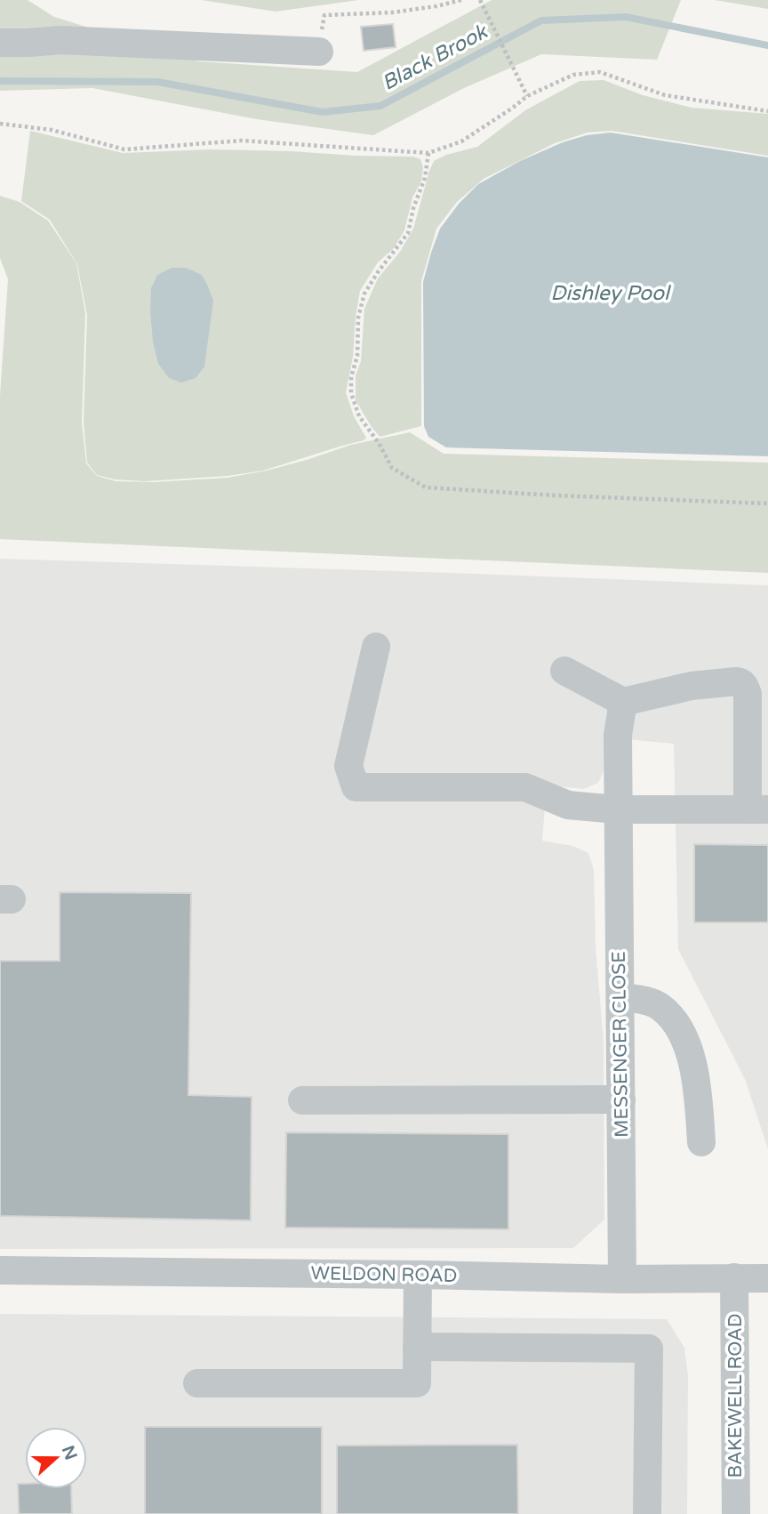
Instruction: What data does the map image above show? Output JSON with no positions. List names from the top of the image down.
{
  "streets": {
    "street": ["MESSENGER CLOSE", "WELDON ROAD", "BAKEWELL ROAD"]
  },
  "crossings": [
    ["MESSENGER CLOSE", "WELDON ROAD"],
    ["WELDON ROAD", "BAKEWELL ROAD"]
  ],
  "water": ["Black Brook", "Dishley Pool"],
  "north": "right"
}
